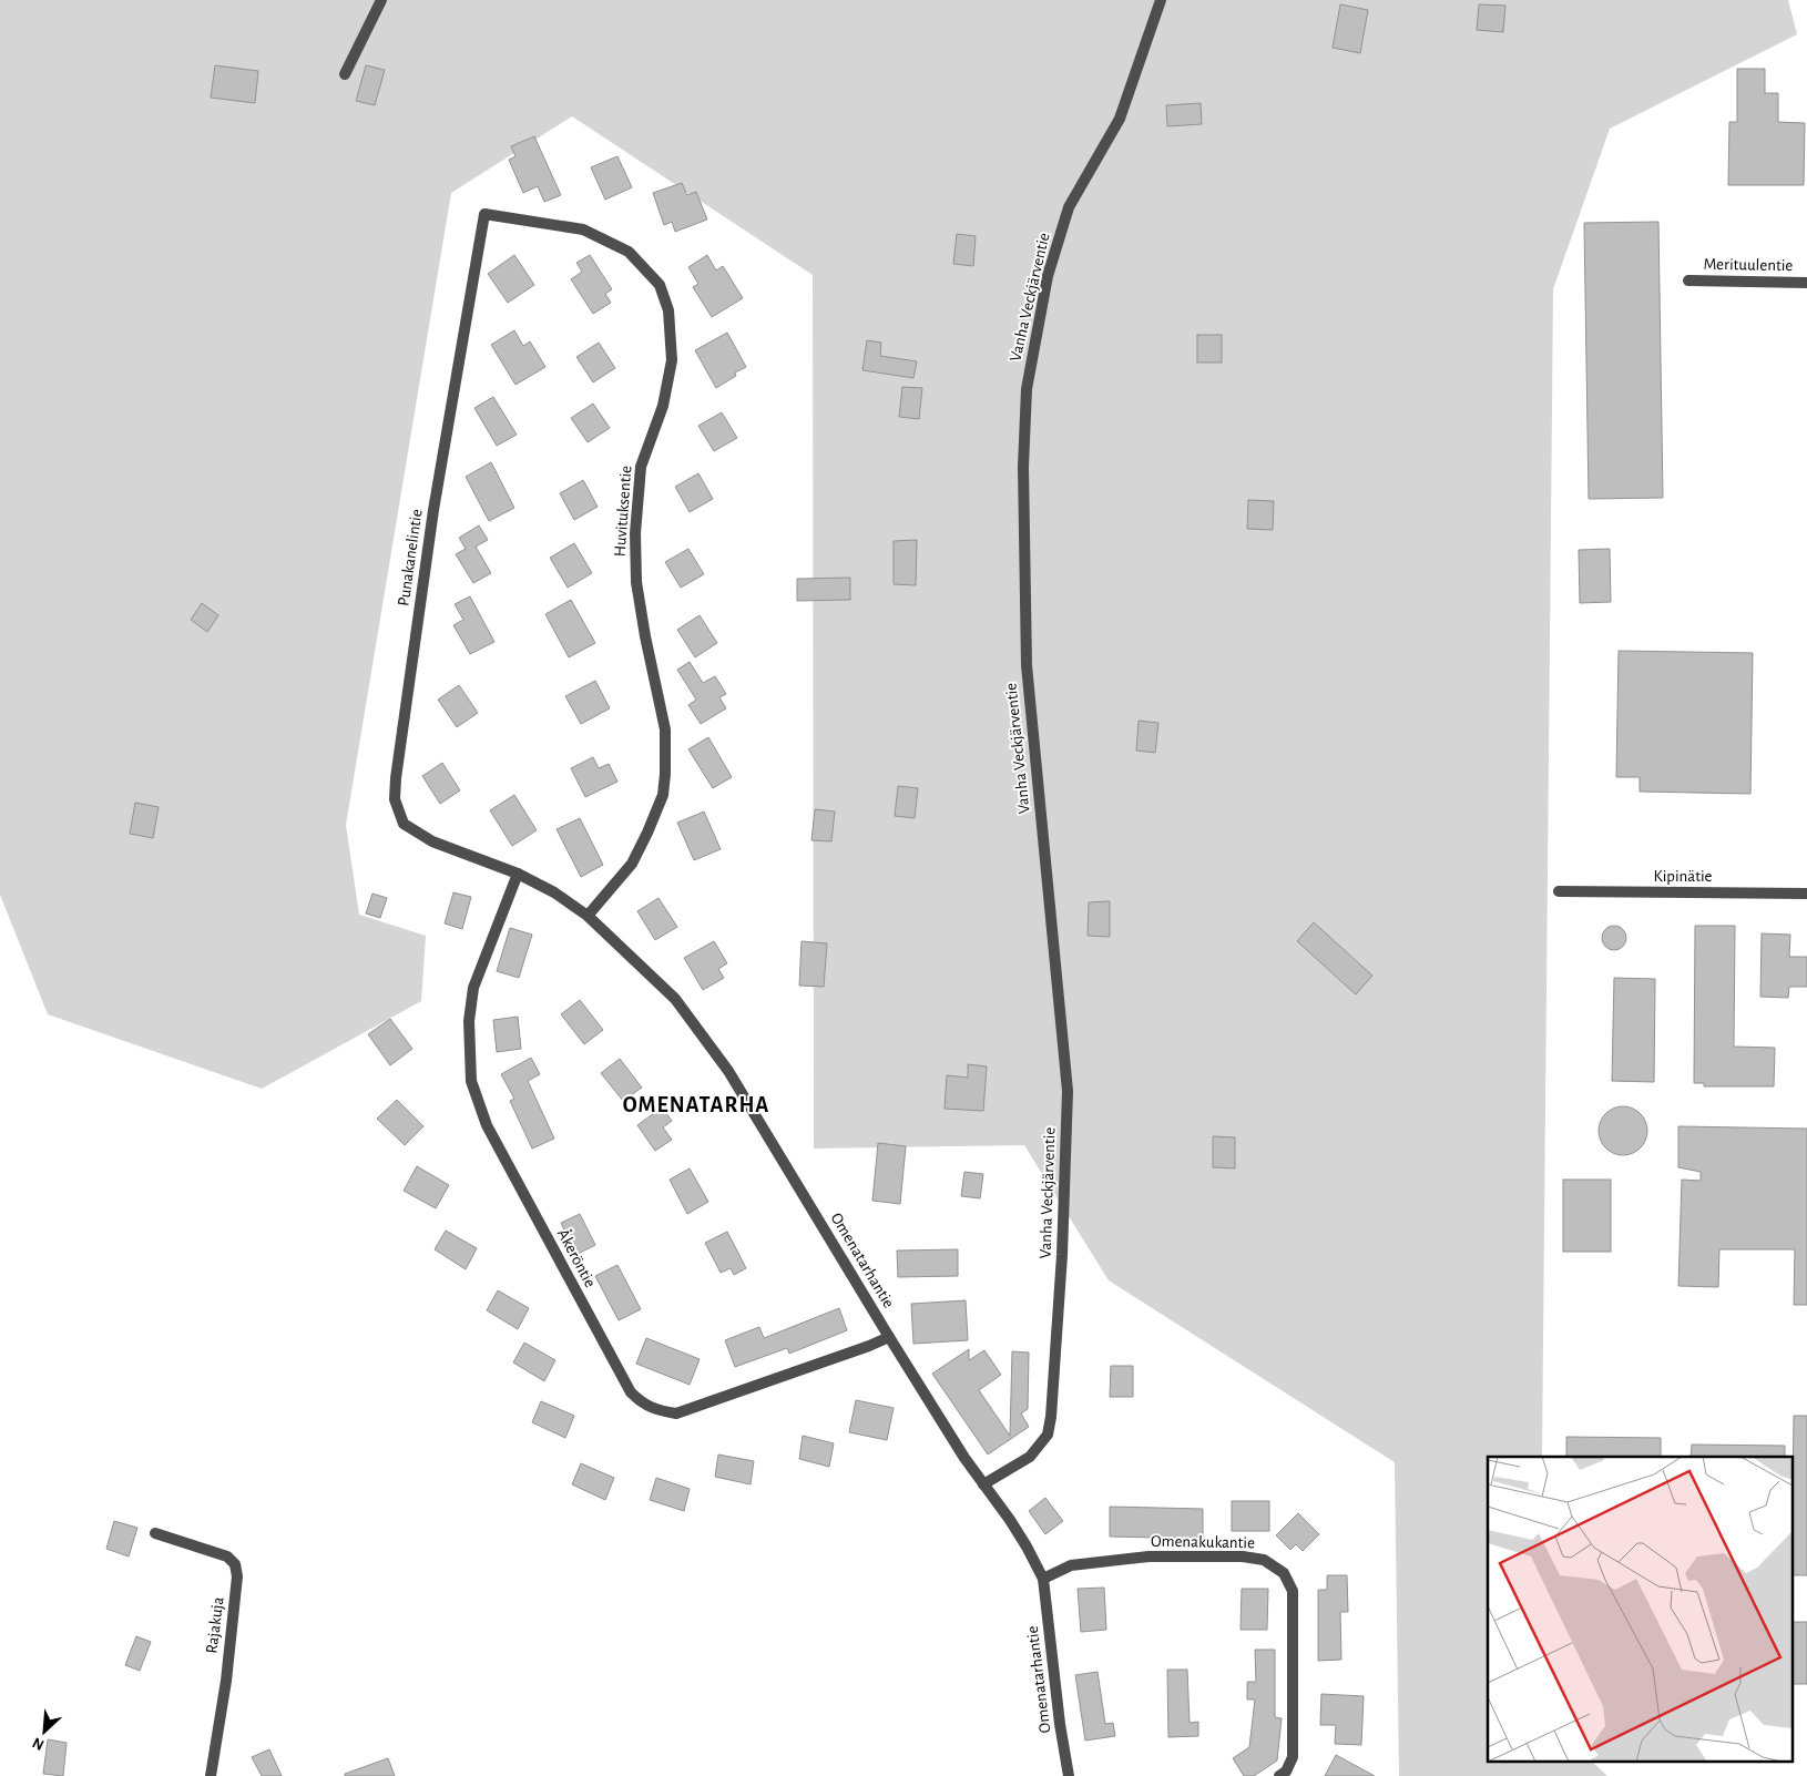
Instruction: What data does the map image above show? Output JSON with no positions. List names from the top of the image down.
{
  "streets": {
    "street": [
      "Merituulentie",
      "Vanha Veckjärventie",
      "Huvituksentie",
      "Punakanelintie",
      "Kipinätie",
      "Åkeröntie",
      "Omenatarhantie",
      "Omenakukantie",
      "Rajakuja"
    ]
  },
  "crossings": [
    ["Vanha Veckjärventie", "Omenatarhantie"],
    ["Huvituksentie", "Punakanelintie"],
    ["Huvituksentie", "Omenatarhantie"],
    ["Punakanelintie", "Omenatarhantie"],
    ["Åkeröntie", "Omenatarhantie"],
    ["Omenatarhantie", "Omenakukantie"]
  ],
  "districts": ["OMENATARHA"],
  "north": "bottom left"
}
